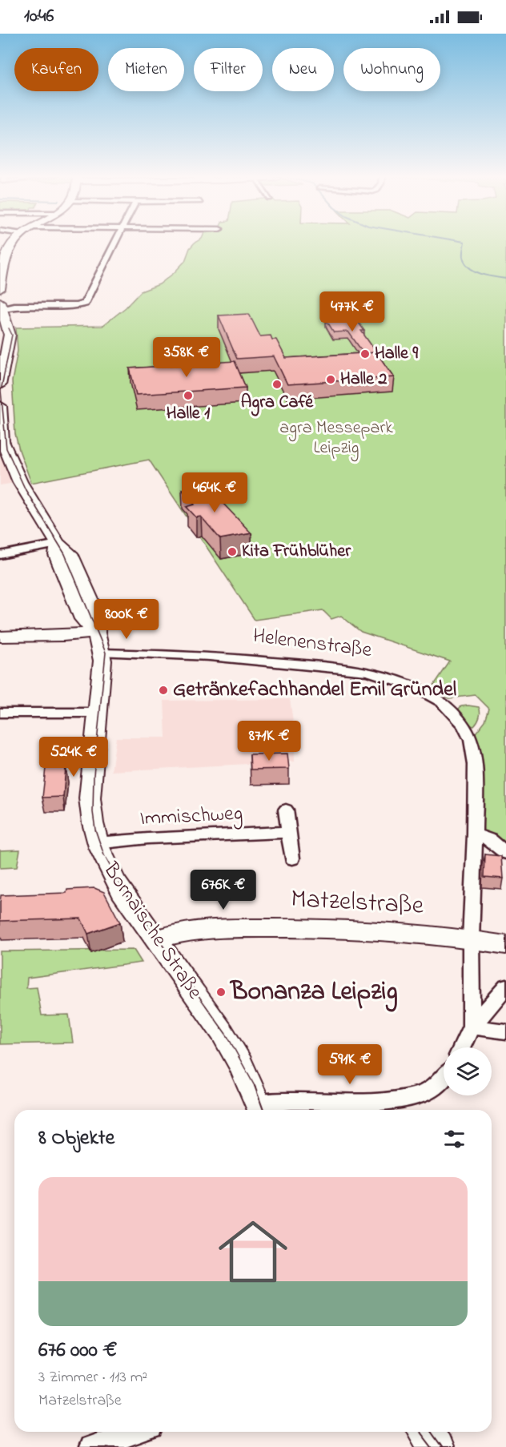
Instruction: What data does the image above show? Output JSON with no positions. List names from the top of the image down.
{
  "streets": {
    "main road": ["Matzelstraße", "Bornaische Straße"],
    "street": ["Helenenstraße", "Immischweg"]
  },
  "crossings": [
    ["Helenenstraße", "Bornaische Straße"],
    ["Immischweg", "Bornaische Straße"],
    ["Matzelstraße", "Bornaische Straße"]
  ],
  "parks": ["agra Messepark Leipzig"],
  "places": [
    "Halle 9",
    "Halle 2",
    "Agra Café",
    "Halle 1",
    "Kita Frühblüher",
    "Getränkefachhandel Emil Gründel",
    "Bonanza Leipzig"
  ],
  "page": {
    "status": "10:46",
    "chip": [
      "Kaufen",
      "Mieten",
      "Filter",
      "Neu",
      "Wohnung"
    ],
    "price": [
      "477K €",
      "358K €",
      "464K €",
      "800K €",
      "871K €",
      "524K €",
      "676K €",
      "591K €"
    ],
    "heading": "8 Objekte",
    "list": [
      {
        "name": "676 000 €",
        "note": "3 Zimmer · 113 m² · Matzelstraße"
      }
    ]
  }
}
